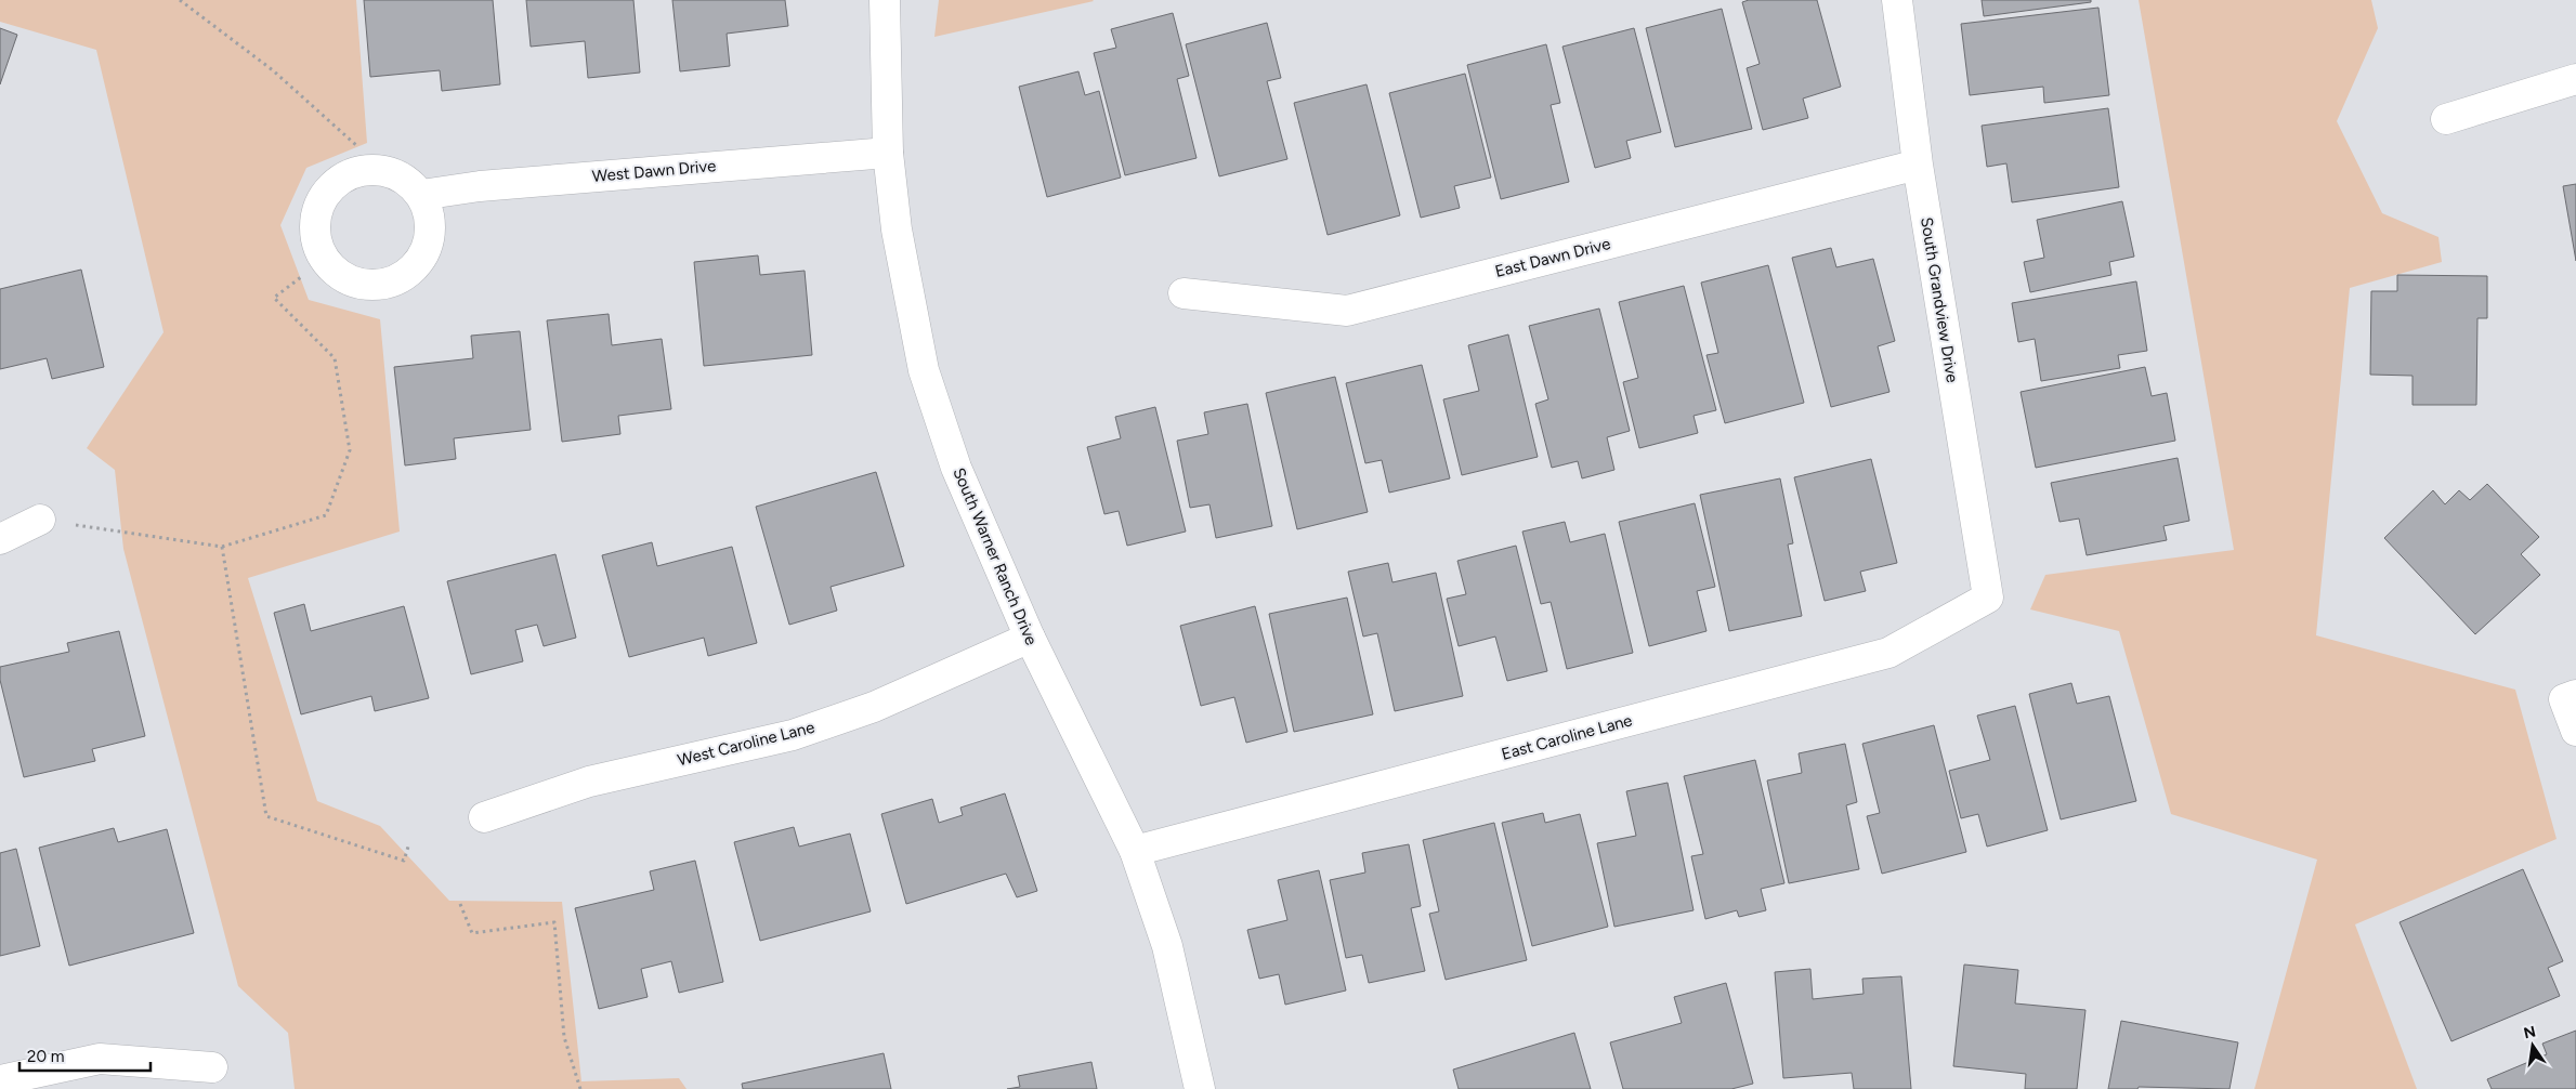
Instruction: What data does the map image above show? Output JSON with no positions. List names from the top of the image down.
{
  "streets": {
    "street": [
      "West Dawn Drive",
      "East Dawn Drive",
      "South Grandview Drive",
      "South Warner Ranch Drive",
      "East Caroline Lane",
      "West Caroline Lane"
    ]
  },
  "crossings": [
    ["West Dawn Drive", "South Warner Ranch Drive"],
    ["East Dawn Drive", "South Grandview Drive"],
    ["South Grandview Drive", "East Caroline Lane"],
    ["South Warner Ranch Drive", "East Caroline Lane"],
    ["South Warner Ranch Drive", "West Caroline Lane"]
  ],
  "scale_bar": "20 m",
  "north": "top"
}
